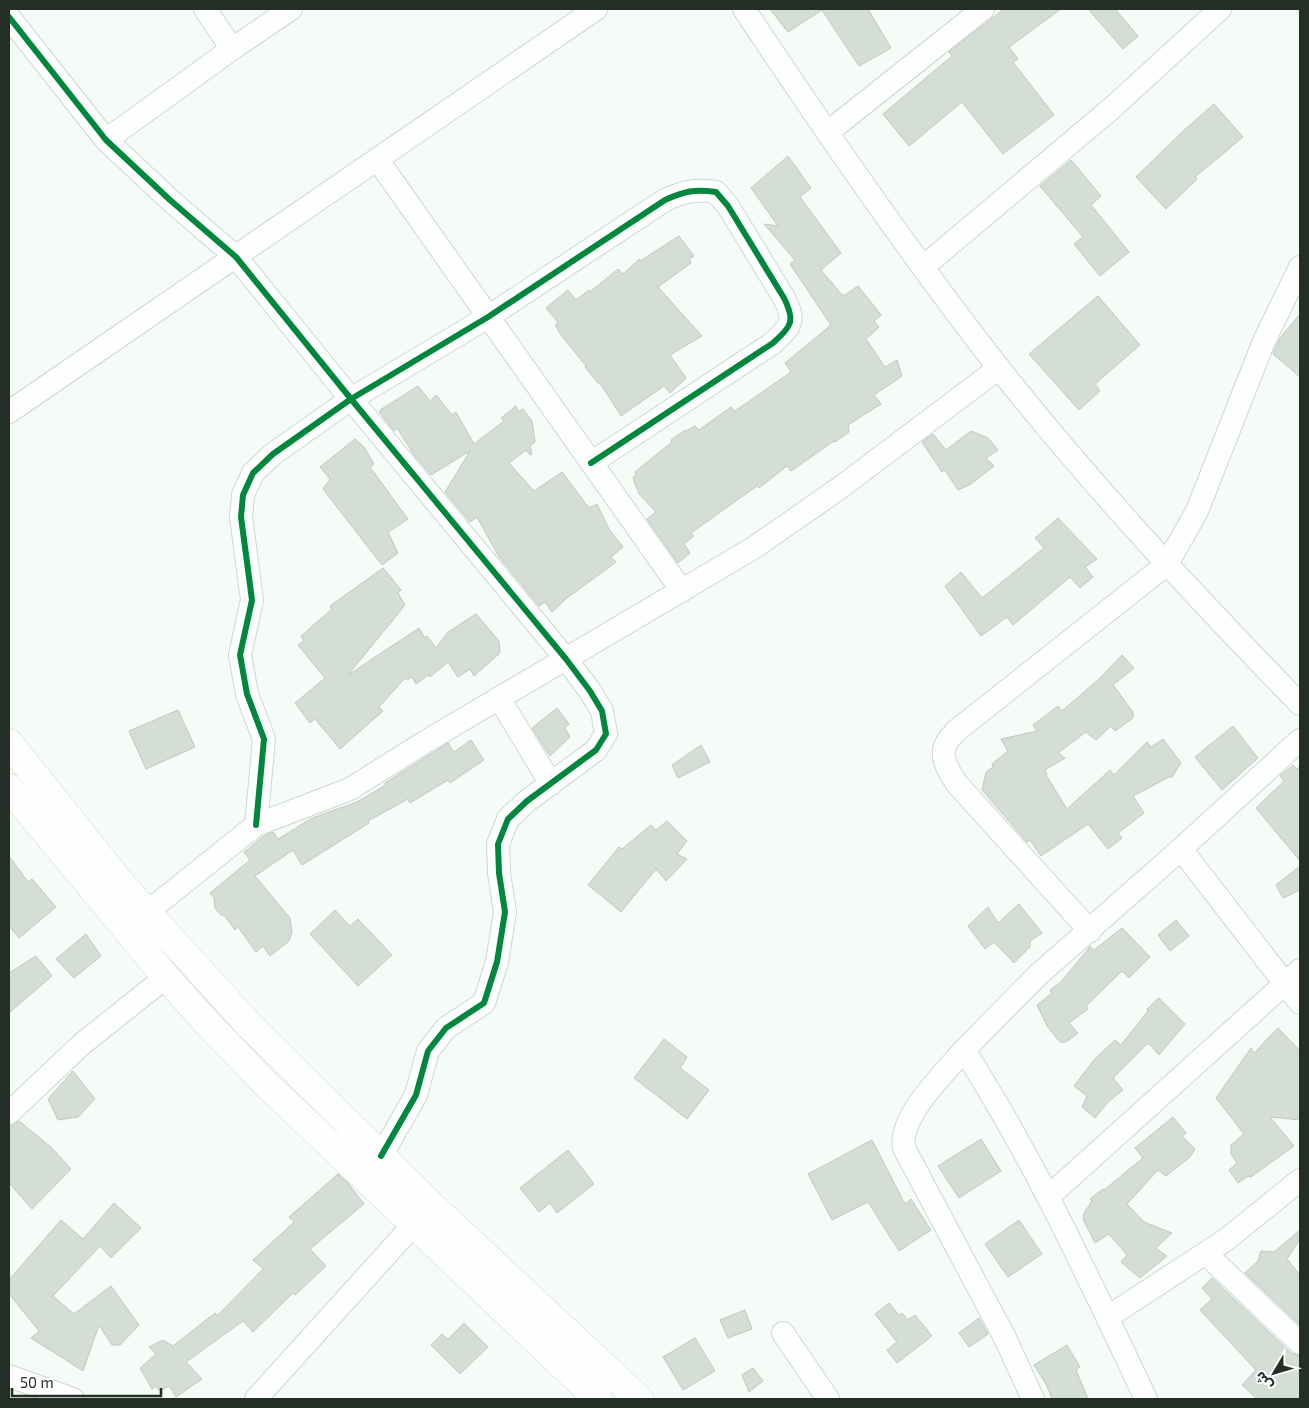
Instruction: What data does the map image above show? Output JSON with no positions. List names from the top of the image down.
{
  "scale_bar": "50 m",
  "north": "bottom left"
}
